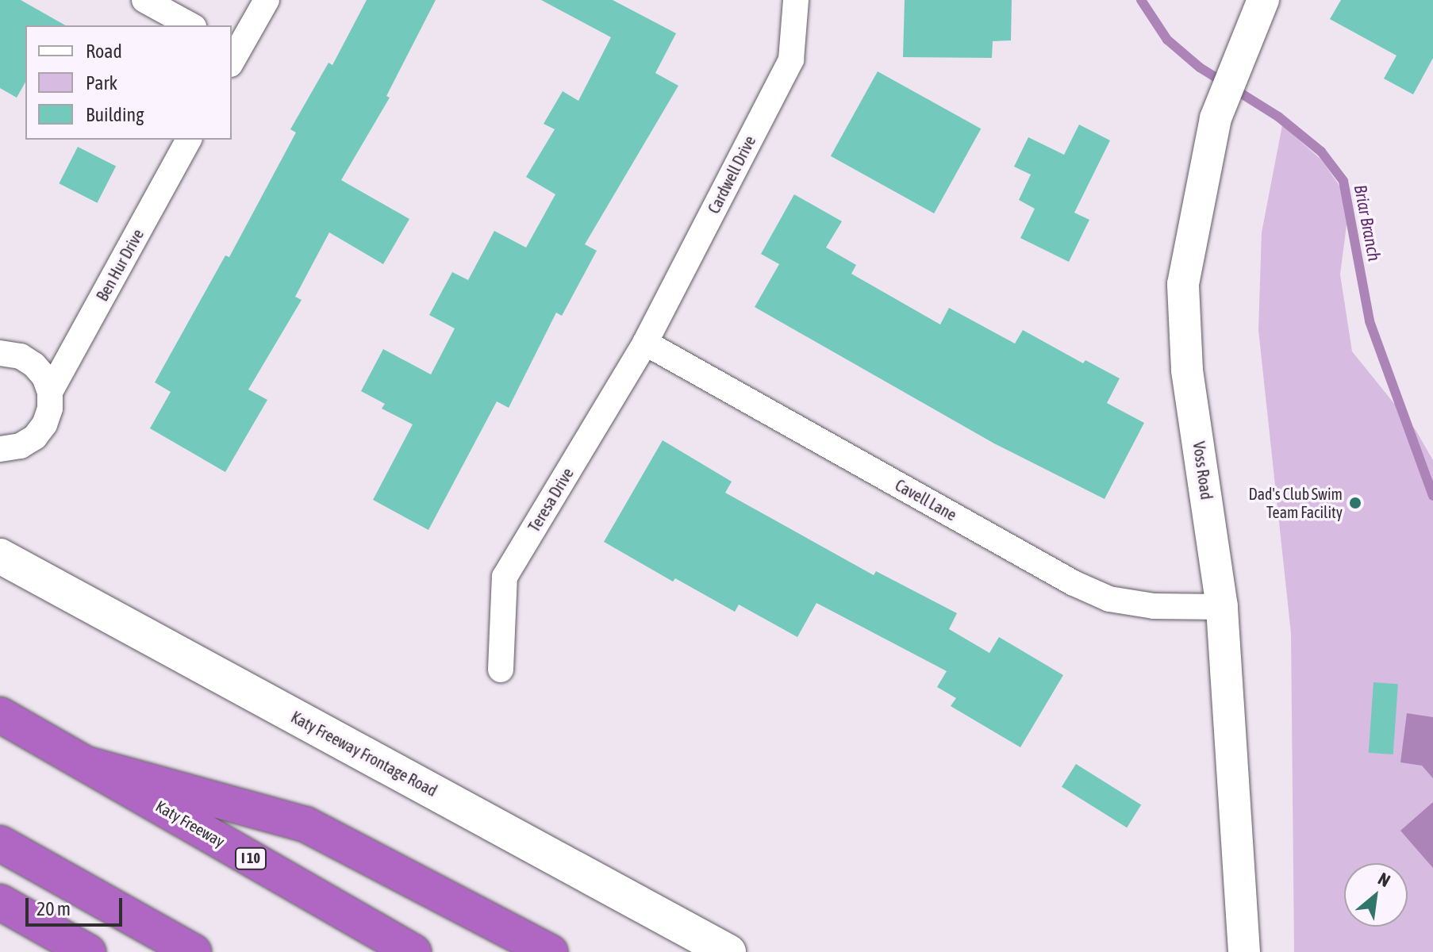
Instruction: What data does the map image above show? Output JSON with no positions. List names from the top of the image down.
{
  "streets": {
    "highway": ["Katy Freeway", "I 10"],
    "main road": ["Katy Freeway Frontage Road"],
    "street": [
      "Cardwell Drive",
      "Ben Hur Drive",
      "Voss Road",
      "Teresa Drive",
      "Cavell Lane"
    ]
  },
  "crossings": [
    ["Cardwell Drive", "Teresa Drive"],
    ["Cardwell Drive", "Cavell Lane"],
    ["Voss Road", "Cavell Lane"],
    ["Teresa Drive", "Cavell Lane"]
  ],
  "water": ["Briar Branch"],
  "places": ["Dad's Club Swim Team Facility"],
  "legend": ["Road", "Park", "Building"],
  "scale_bar": "20 m",
  "north": "top right"
}
